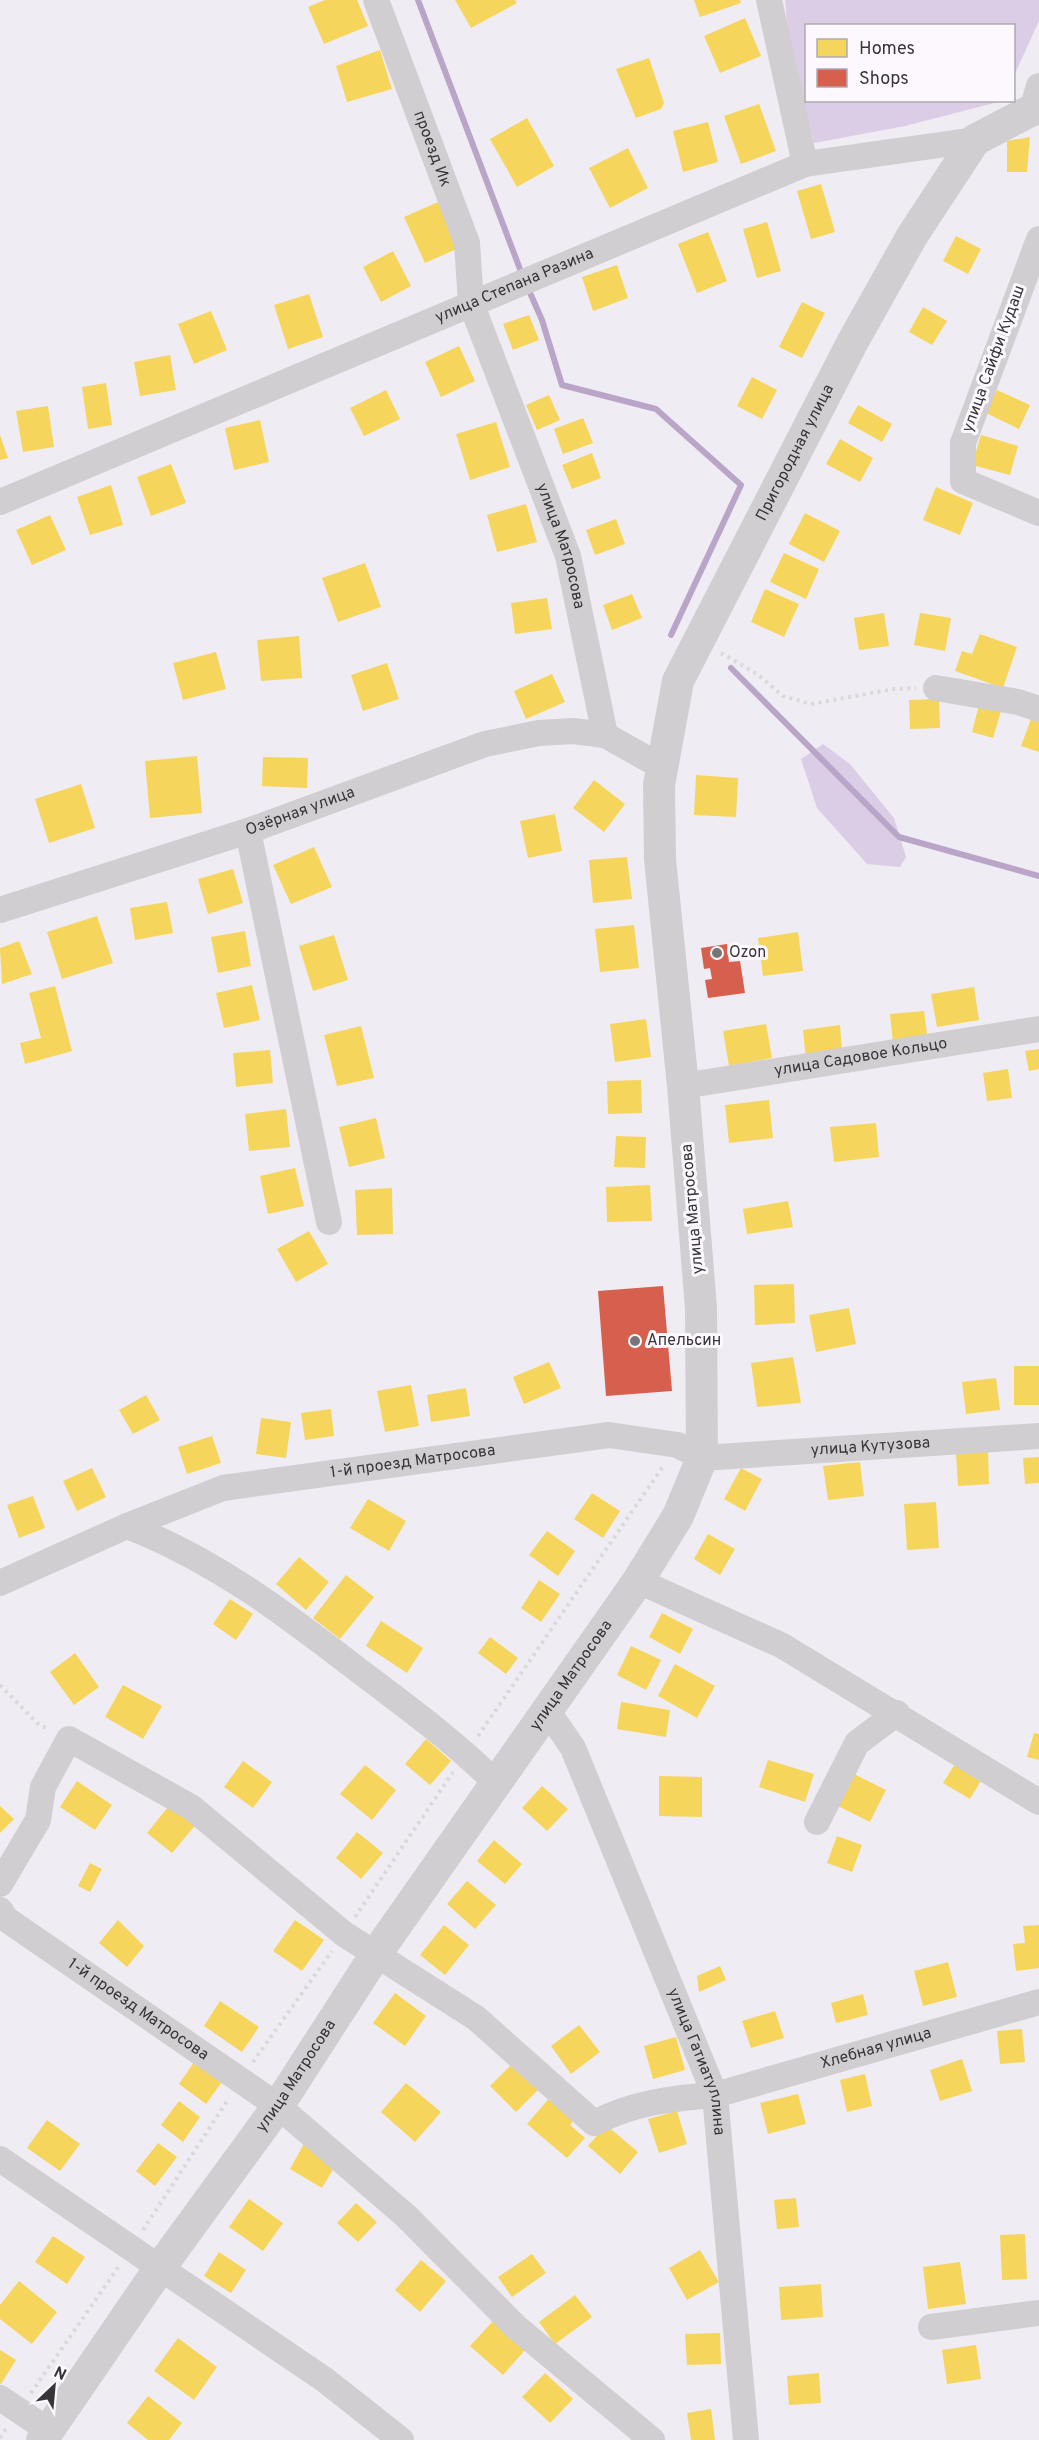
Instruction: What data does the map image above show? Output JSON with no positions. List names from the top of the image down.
{
  "streets": {
    "main road": ["улица Степана Разина", "Пригородная улица", "улица Матросова"],
    "street": [
      "проезд Ик",
      "улица Сайфи Кудаш",
      "Озёрная улица",
      "улица Садовое Кольцо",
      "улица Кутузова",
      "1-й проезд Матросова",
      "Хлебная улица",
      "улица Гатиатуллина"
    ]
  },
  "crossings": [
    ["проезд Ик", "улица Степана Разина"],
    ["проезд Ик", "улица Матросова"],
    ["улица Степана Разина", "Пригородная улица"],
    ["улица Степана Разина", "улица Матросова"],
    ["Пригородная улица", "улица Матросова"],
    ["улица Матросова", "Озёрная улица"],
    ["улица Матросова", "улица Садовое Кольцо"],
    ["улица Матросова", "улица Кутузова"],
    ["улица Матросова", "1-й проезд Матросова"],
    ["улица Матросова", "Хлебная улица"],
    ["улица Матросова", "улица Гатиатуллина"],
    ["улица Кутузова", "1-й проезд Матросова"],
    ["Хлебная улица", "улица Гатиатуллина"]
  ],
  "places": ["Ozon", "Апельсин"],
  "legend": ["Homes", "Shops"],
  "north": "top right"
}
